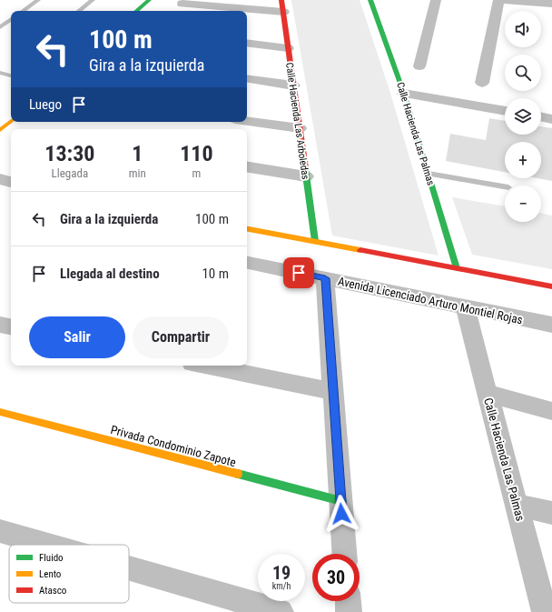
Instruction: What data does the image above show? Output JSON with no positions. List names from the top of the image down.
{
  "streets": {
    "street": [
      "Calle Hacienda Las Arboledas",
      "Calle Hacienda Las Palmas",
      "Avenida Licenciado Arturo Montiel Rojas",
      "Privada Condominio Zapote"
    ]
  },
  "crossings": [
    ["Calle Hacienda Las Palmas", "Avenida Licenciado Arturo Montiel Rojas"]
  ],
  "legend": ["Fluido", "Lento", "Atasco"],
  "page": {
    "map_buttons": ["+", "−"],
    "turn": ["100 m", "Gira a la izquierda"],
    "then": "Luego",
    "eta": [
      "13:30",
      "Llegada",
      "1",
      "min",
      "110",
      "m"
    ],
    "list": [
      {
        "name": "Gira a la izquierda",
        "value": "100 m"
      },
      {
        "name": "Llegada al destino",
        "value": "10 m"
      }
    ],
    "buttons": ["Salir", "Compartir"],
    "speed": "19 km/h",
    "limit": "30"
  }
}
